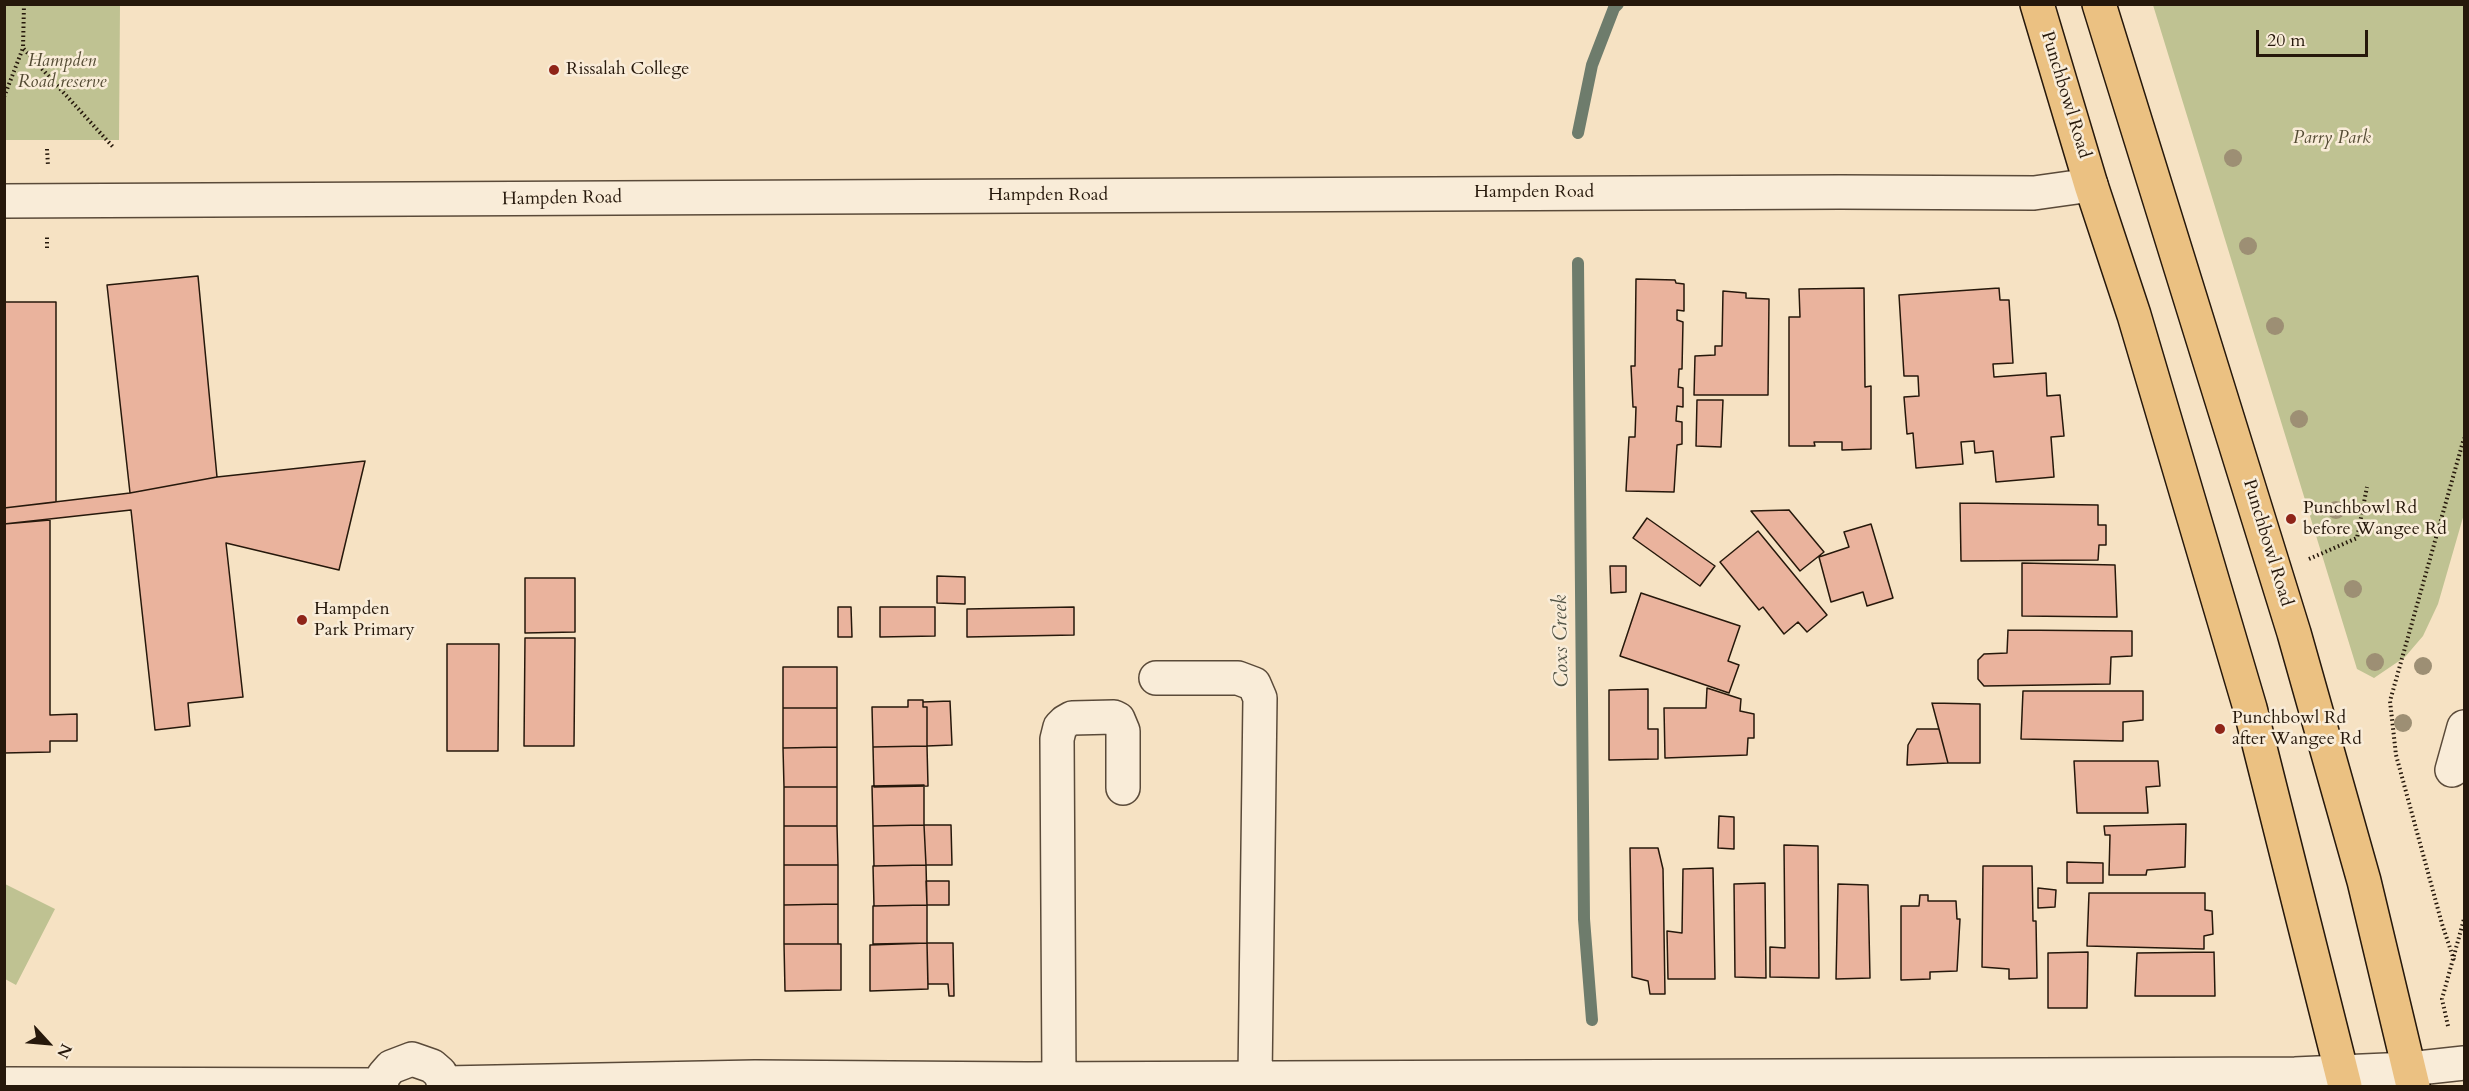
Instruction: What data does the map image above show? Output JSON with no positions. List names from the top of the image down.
{
  "streets": {
    "main road": ["Punchbowl Road"],
    "street": ["Hampden Road"]
  },
  "crossings": [
    ["Punchbowl Road", "Hampden Road"]
  ],
  "water": ["Coxs Creek"],
  "parks": ["Hampden Road reserve", "Parry Park"],
  "places": [
    "Rissalah College",
    "Punchbowl Rd before Wangee Rd",
    "Hampden Park Primary",
    "Punchbowl Rd after Wangee Rd"
  ],
  "scale_bar": "20 m",
  "north": "bottom right"
}
